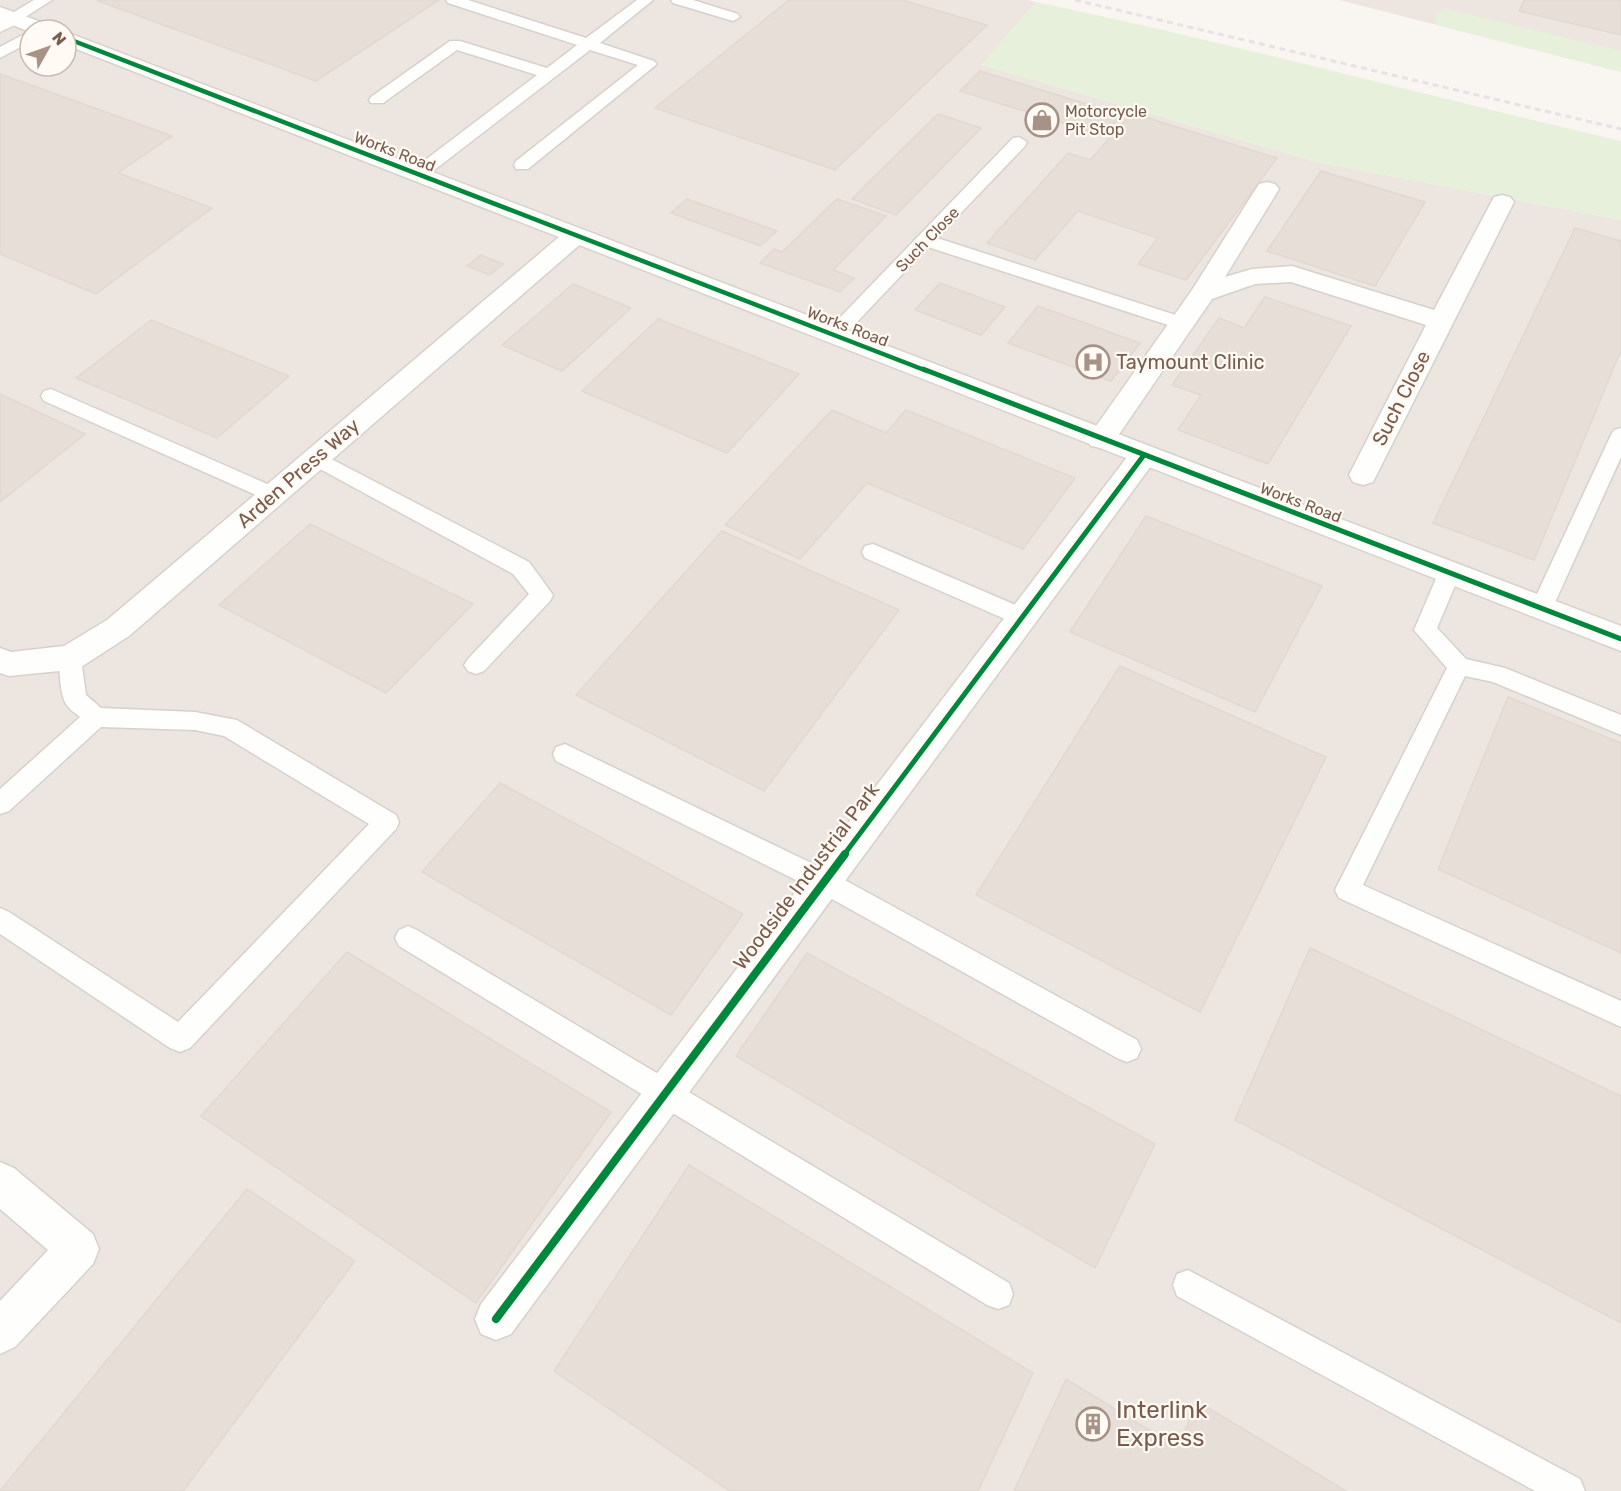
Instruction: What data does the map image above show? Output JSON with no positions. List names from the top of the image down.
{
  "streets": {
    "street": [
      "Works Road",
      "Such Close",
      "Arden Press Way",
      "Woodside Industrial Park"
    ]
  },
  "crossings": [
    ["Works Road", "Such Close"],
    ["Works Road", "Arden Press Way"],
    ["Works Road", "Woodside Industrial Park"]
  ],
  "places": {
    "shop": ["Motorcycle Pit Stop"],
    "hospital": ["Taymount Clinic"],
    "building": ["Interlink Express"]
  },
  "north": "top right"
}
